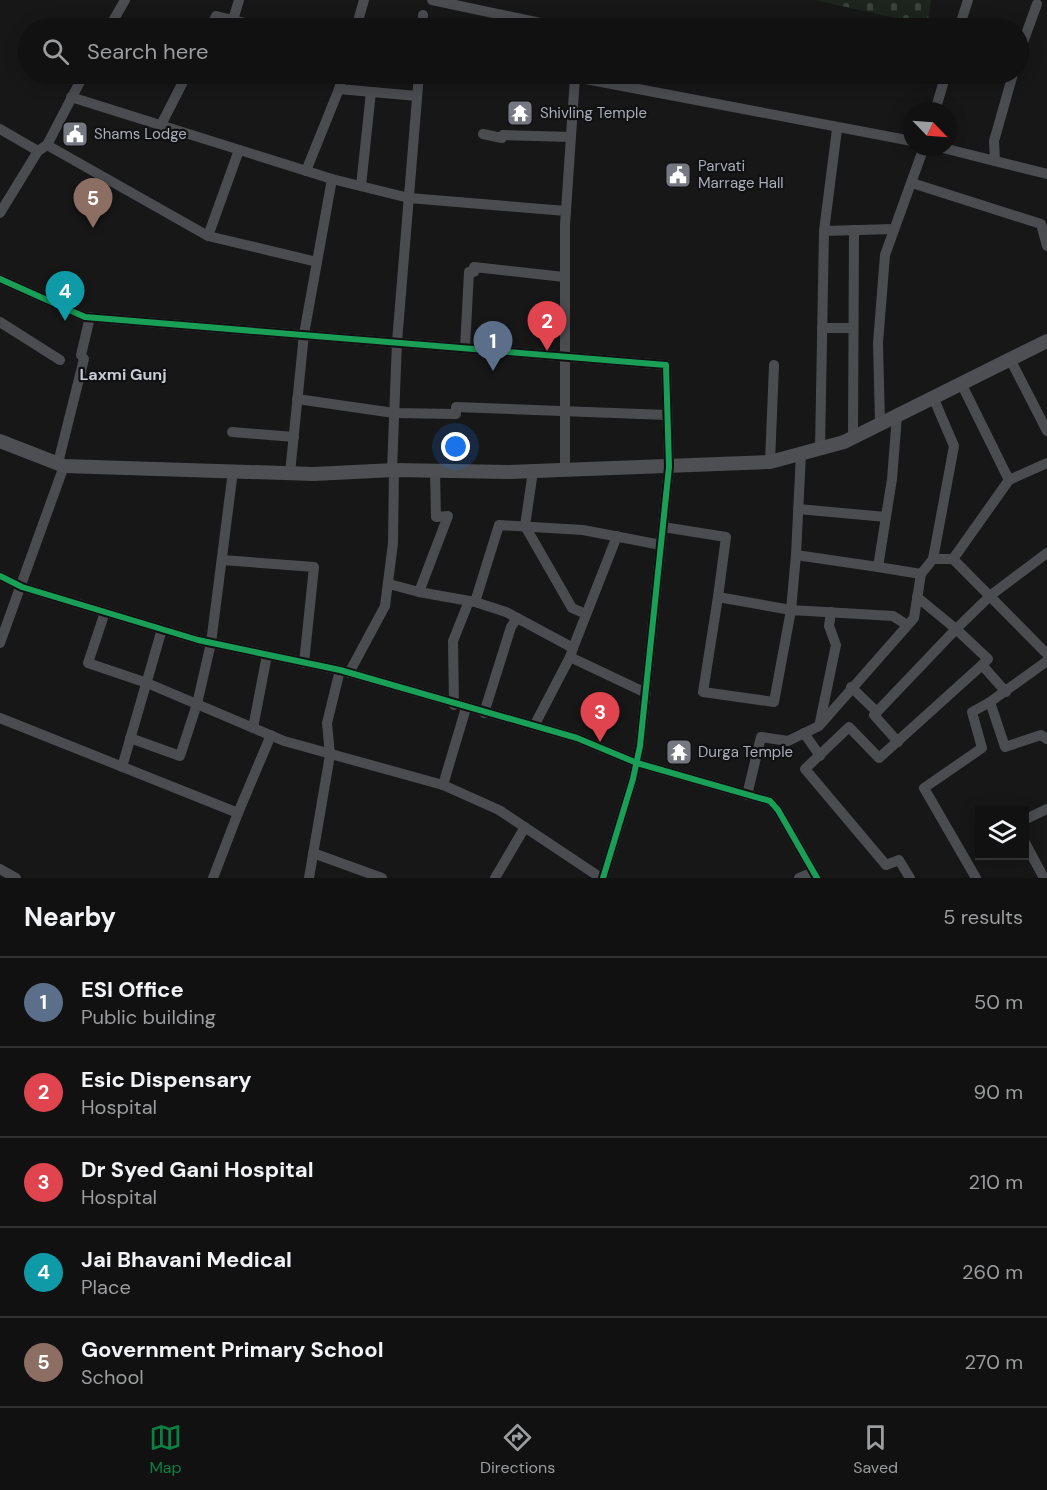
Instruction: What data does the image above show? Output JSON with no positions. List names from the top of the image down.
{
  "districts": ["Laxmi Gunj"],
  "places": {
    "temple": ["Shivling Temple", "Durga Temple"],
    "public building": ["Shams Lodge", "Parvati Marrage Hall"]
  },
  "north": "bottom right",
  "page": {
    "search": "Search here",
    "pins": [
      "5",
      "4",
      "2",
      "1",
      "3"
    ],
    "heading": ["Nearby", "5 results"],
    "list": [
      {
        "mark": "1",
        "name": "ESI Office",
        "note": "Public building",
        "value": "50 m"
      },
      {
        "mark": "2",
        "name": "Esic Dispensary",
        "note": "Hospital",
        "value": "90 m"
      },
      {
        "mark": "3",
        "name": "Dr Syed Gani Hospital",
        "note": "Hospital",
        "value": "210 m"
      },
      {
        "mark": "4",
        "name": "Jai Bhavani Medical",
        "note": "Place",
        "value": "260 m"
      },
      {
        "mark": "5",
        "name": "Government Primary School",
        "note": "School",
        "value": "270 m"
      }
    ],
    "nav": ["Map", "Directions", "Saved"]
  }
}
